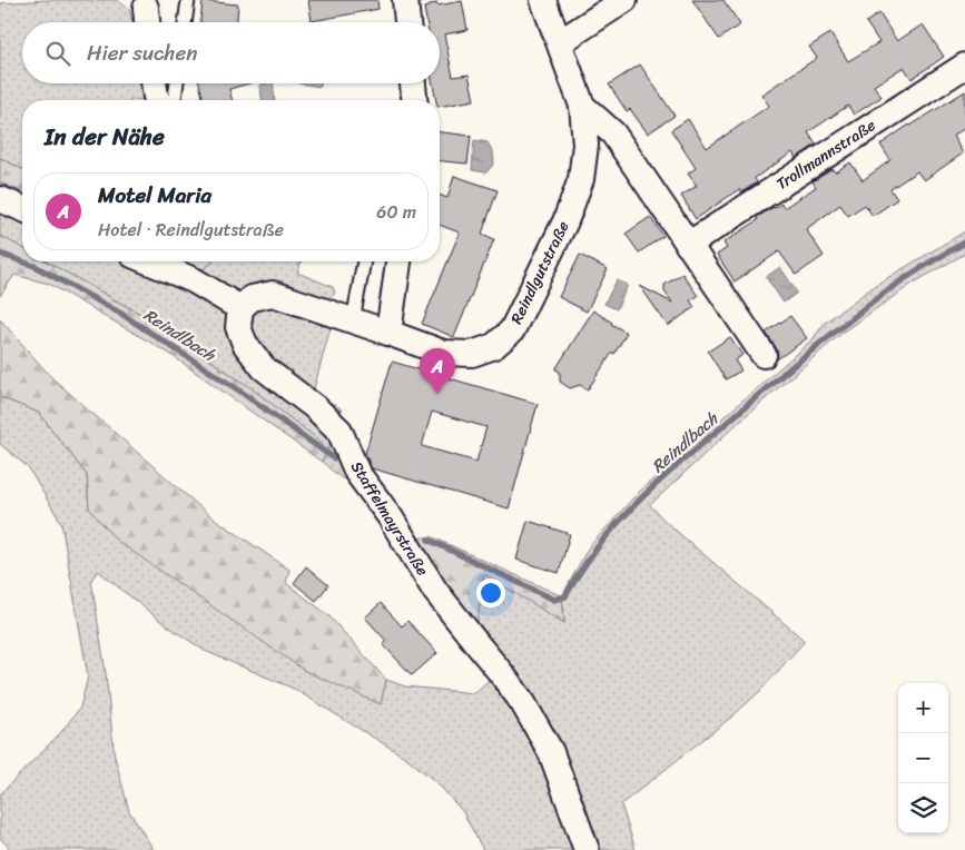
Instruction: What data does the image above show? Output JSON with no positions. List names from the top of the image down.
{
  "streets": {
    "street": ["Trollmannstraße", "Reindlgutstraße", "Staffelmayrstraße"]
  },
  "crossings": [
    ["Reindlgutstraße", "Staffelmayrstraße"]
  ],
  "water": ["Reindlbach"],
  "page": {
    "search": "Hier suchen",
    "heading": "In der Nähe",
    "list": [
      {
        "mark": "A",
        "name": "Motel Maria",
        "note": "Hotel · Reindlgutstraße",
        "value": "60 m"
      }
    ],
    "pins": "A",
    "map_buttons": ["+", "−"]
  }
}
